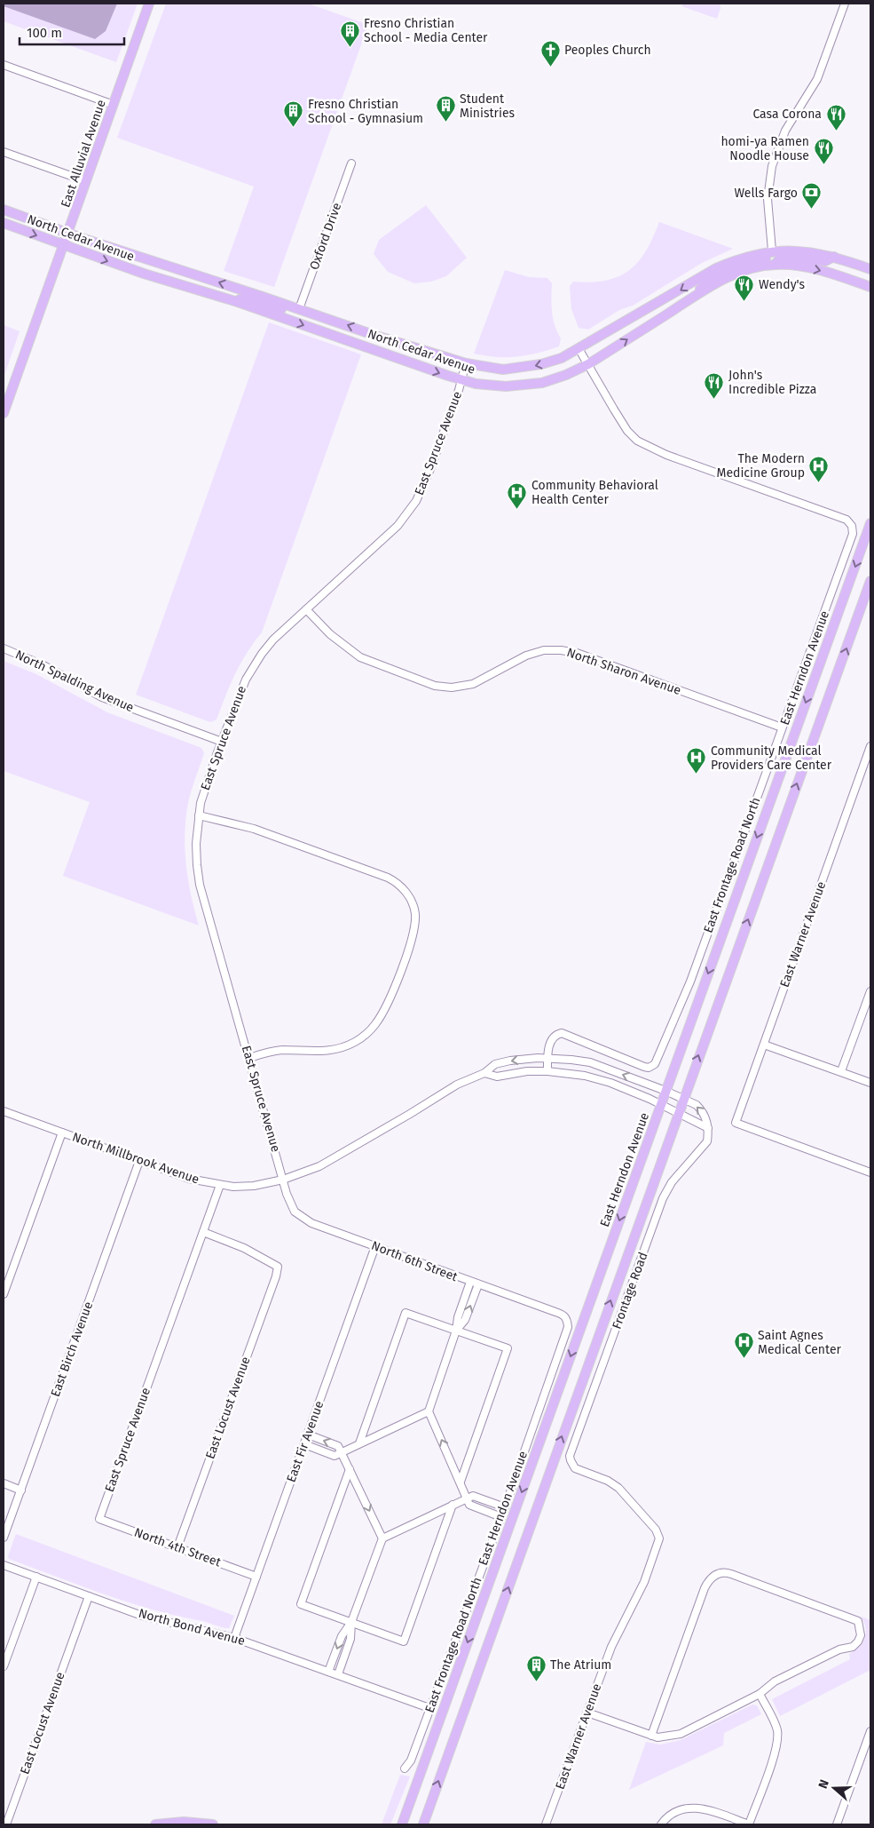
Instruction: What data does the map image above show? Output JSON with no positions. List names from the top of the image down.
{
  "streets": {
    "main road": ["East Alluvial Avenue", "North Cedar Avenue", "East Herndon Avenue"],
    "street": [
      "Oxford Drive",
      "East Spruce Avenue",
      "North Sharon Avenue",
      "North Spalding Avenue",
      "East Frontage Road North",
      "East Warner Avenue",
      "North Millbrook Avenue",
      "North 6th Street",
      "Frontage Road",
      "East Birch Avenue",
      "East Locust Avenue",
      "East Fir Avenue",
      "North 4th Street",
      "North Bond Avenue"
    ]
  },
  "crossings": [
    ["East Alluvial Avenue", "North Cedar Avenue"],
    ["Oxford Drive", "North Cedar Avenue"],
    ["North Cedar Avenue", "East Spruce Avenue"],
    ["North Cedar Avenue", "East Frontage Road North"],
    ["East Spruce Avenue", "North Sharon Avenue"],
    ["East Spruce Avenue", "North Spalding Avenue"],
    ["East Spruce Avenue", "North Millbrook Avenue"],
    ["East Spruce Avenue", "North 6th Street"],
    ["East Spruce Avenue", "East Locust Avenue"],
    ["East Spruce Avenue", "North 4th Street"],
    ["East Herndon Avenue", "North Millbrook Avenue"],
    ["North Sharon Avenue", "East Frontage Road North"],
    ["East Frontage Road North", "North Millbrook Avenue"],
    ["East Frontage Road North", "North 6th Street"],
    ["East Frontage Road North", "North Bond Avenue"],
    ["East Warner Avenue", "Frontage Road"],
    ["North Millbrook Avenue", "North 6th Street"],
    ["North Millbrook Avenue", "Frontage Road"],
    ["North Millbrook Avenue", "East Birch Avenue"],
    ["North 6th Street", "East Fir Avenue"],
    ["East Locust Avenue", "North 4th Street"],
    ["East Locust Avenue", "North Bond Avenue"],
    ["East Fir Avenue", "North 4th Street"],
    ["East Fir Avenue", "North Bond Avenue"]
  ],
  "places": {
    "building": [
      "Fresno Christian School - Media Center",
      "Student Ministries",
      "Fresno Christian School - Gymnasium",
      "The Atrium"
    ],
    "church": ["Peoples Church"],
    "restaurant": [
      "Casa Corona",
      "homi-ya Ramen Noodle House",
      "Wendy's",
      "John's Incredible Pizza"
    ],
    "bank": ["Wells Fargo"],
    "hospital": [
      "The Modern Medicine Group",
      "Community Behavioral Health Center",
      "Community Medical Providers Care Center",
      "Saint Agnes Medical Center"
    ]
  },
  "scale_bar": "100 m",
  "north": "left"
}
